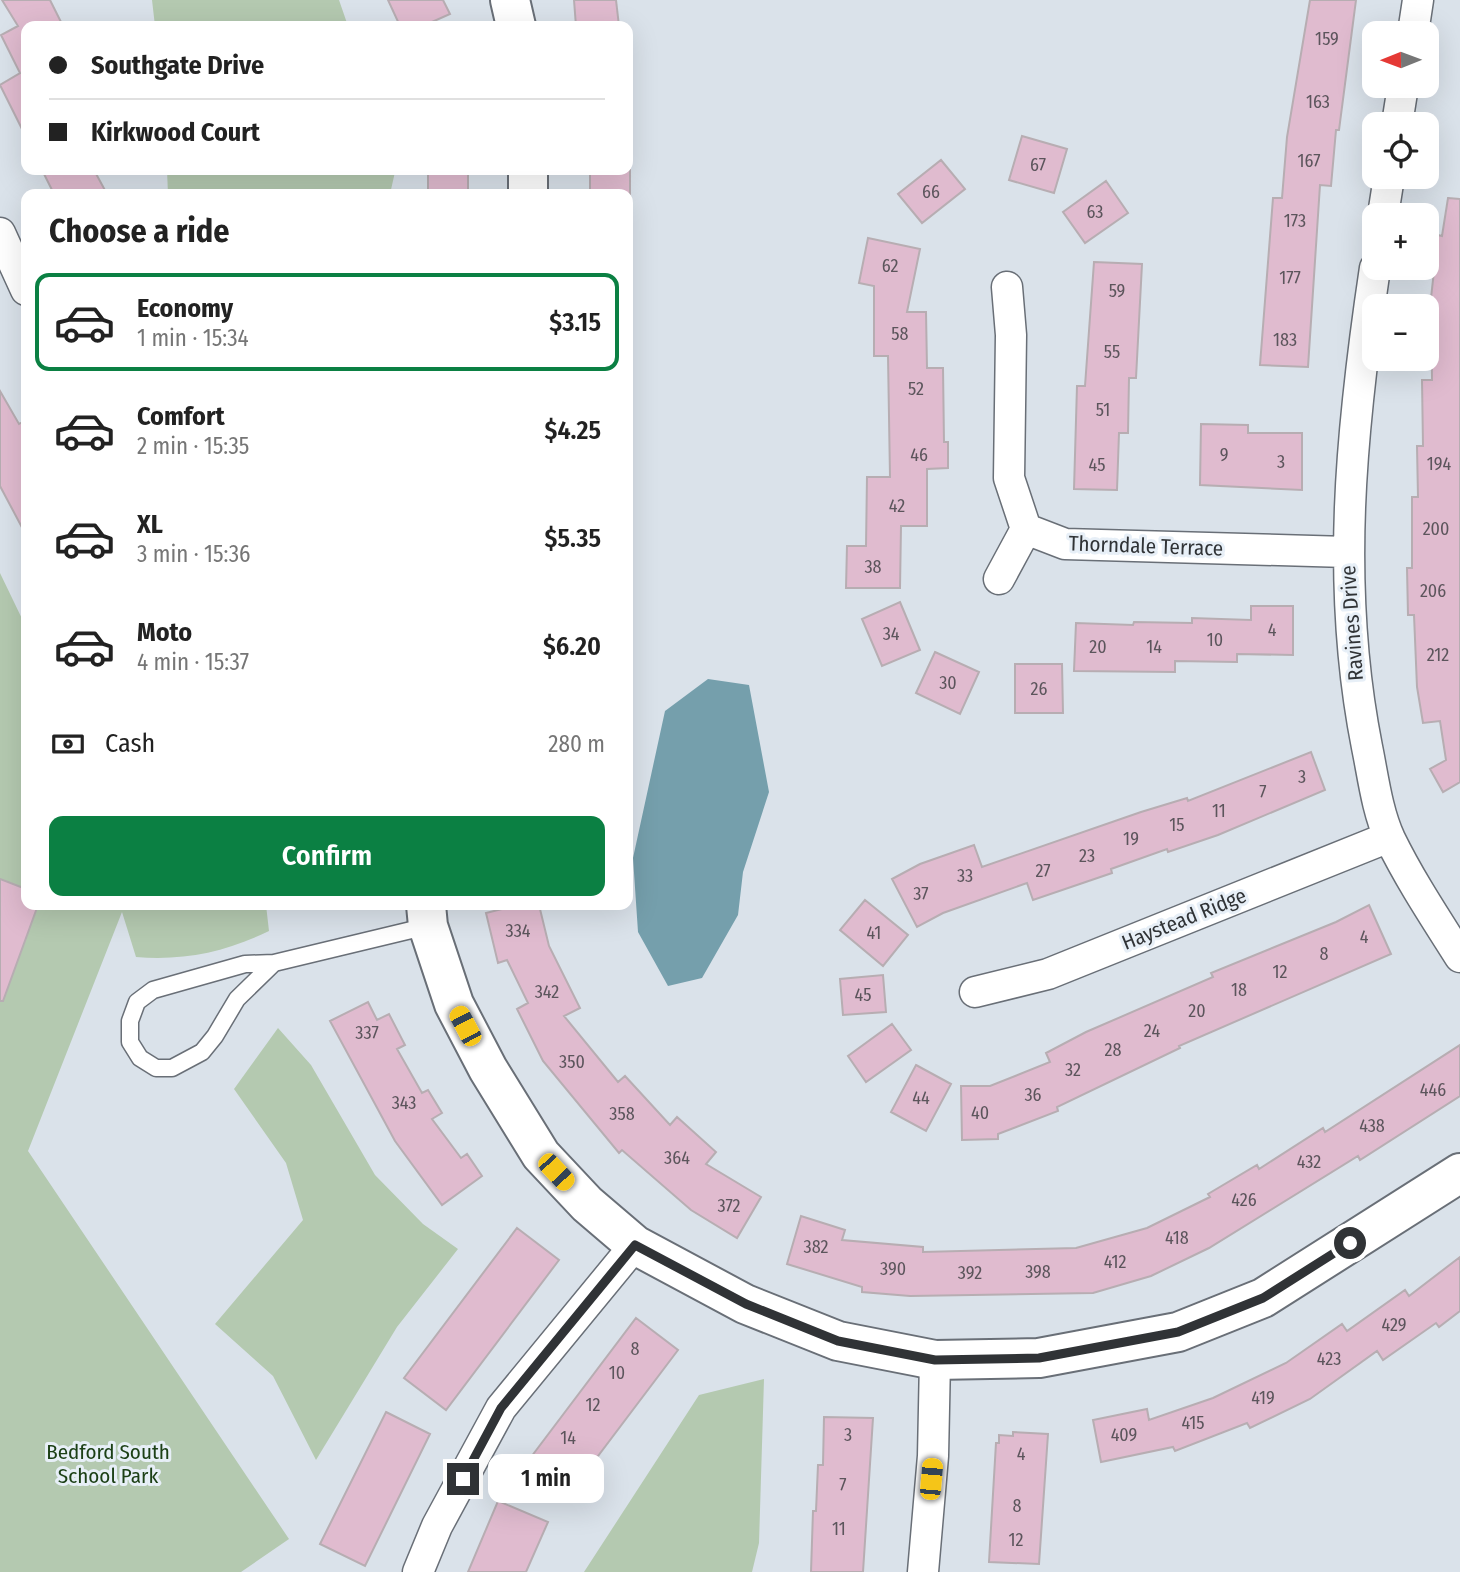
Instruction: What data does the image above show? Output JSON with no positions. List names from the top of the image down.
{
  "streets": {
    "street": ["Thorndale Terrace", "Ravines Drive", "Haystead Ridge"]
  },
  "crossings": [
    ["Thorndale Terrace", "Ravines Drive"],
    ["Ravines Drive", "Haystead Ridge"]
  ],
  "parks": ["Bedford South School Park"],
  "house_numbers": [
    "159",
    "163",
    "167",
    "67",
    "66",
    "63",
    "173",
    "62",
    "177",
    "59",
    "58",
    "183",
    "55",
    "52",
    "51",
    "46",
    "9",
    "3",
    "194",
    "45",
    "42",
    "200",
    "38",
    "206",
    "4",
    "34",
    "10",
    "20",
    "14",
    "212",
    "30",
    "26",
    "3",
    "7",
    "11",
    "15",
    "19",
    "23",
    "27",
    "33",
    "37",
    "334",
    "41",
    "4",
    "8",
    "12",
    "18",
    "342",
    "45",
    "20",
    "24",
    "337",
    "28",
    "350",
    "32",
    "446",
    "36",
    "44",
    "343",
    "40",
    "358",
    "438",
    "364",
    "432",
    "426",
    "372",
    "418",
    "382",
    "412",
    "390",
    "398",
    "392",
    "429",
    "8",
    "423",
    "10",
    "419",
    "12",
    "415",
    "3",
    "409",
    "14",
    "4",
    "7",
    "8",
    "11",
    "12"
  ],
  "north": "left",
  "page": {
    "map_buttons": ["+", "−"],
    "banner": ["Southgate Drive", "Kirkwood Court"],
    "heading": "Choose a ride",
    "list": [
      {
        "name": "Economy",
        "note": "1 min · 15:34",
        "value": "$3.15"
      },
      {
        "name": "Comfort",
        "note": "2 min · 15:35",
        "value": "$4.25"
      },
      {
        "name": "XL",
        "note": "3 min · 15:36",
        "value": "$5.35"
      },
      {
        "name": "Moto",
        "note": "4 min · 15:37",
        "value": "$6.20"
      }
    ],
    "pay": ["Cash", "280 m"],
    "buttons": "Confirm",
    "bubble": "1 min"
  }
}
